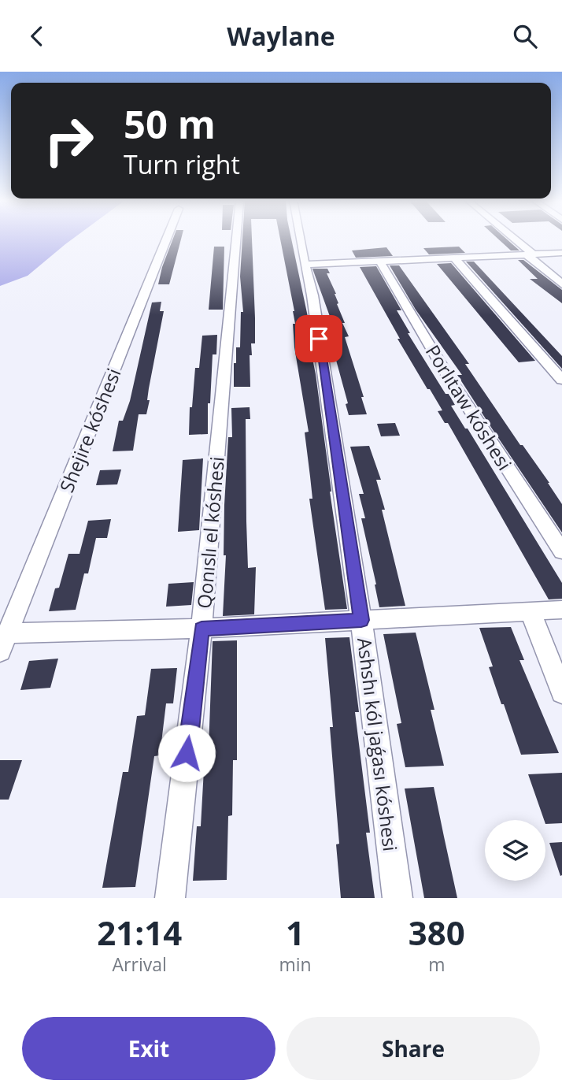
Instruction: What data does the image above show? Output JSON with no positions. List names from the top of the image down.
{
  "streets": {
    "street": [
      "Porlıtaw kóshesi",
      "Shejire kóshesi",
      "Qonıslı el kóshesi",
      "Ashshı kól jaǵası kóshesi"
    ]
  },
  "page": {
    "header": "Waylane",
    "turn": ["50 m", "Turn right"],
    "eta": [
      "21:14",
      "Arrival",
      "1",
      "min",
      "380",
      "m"
    ],
    "buttons": ["Exit", "Share"]
  }
}
